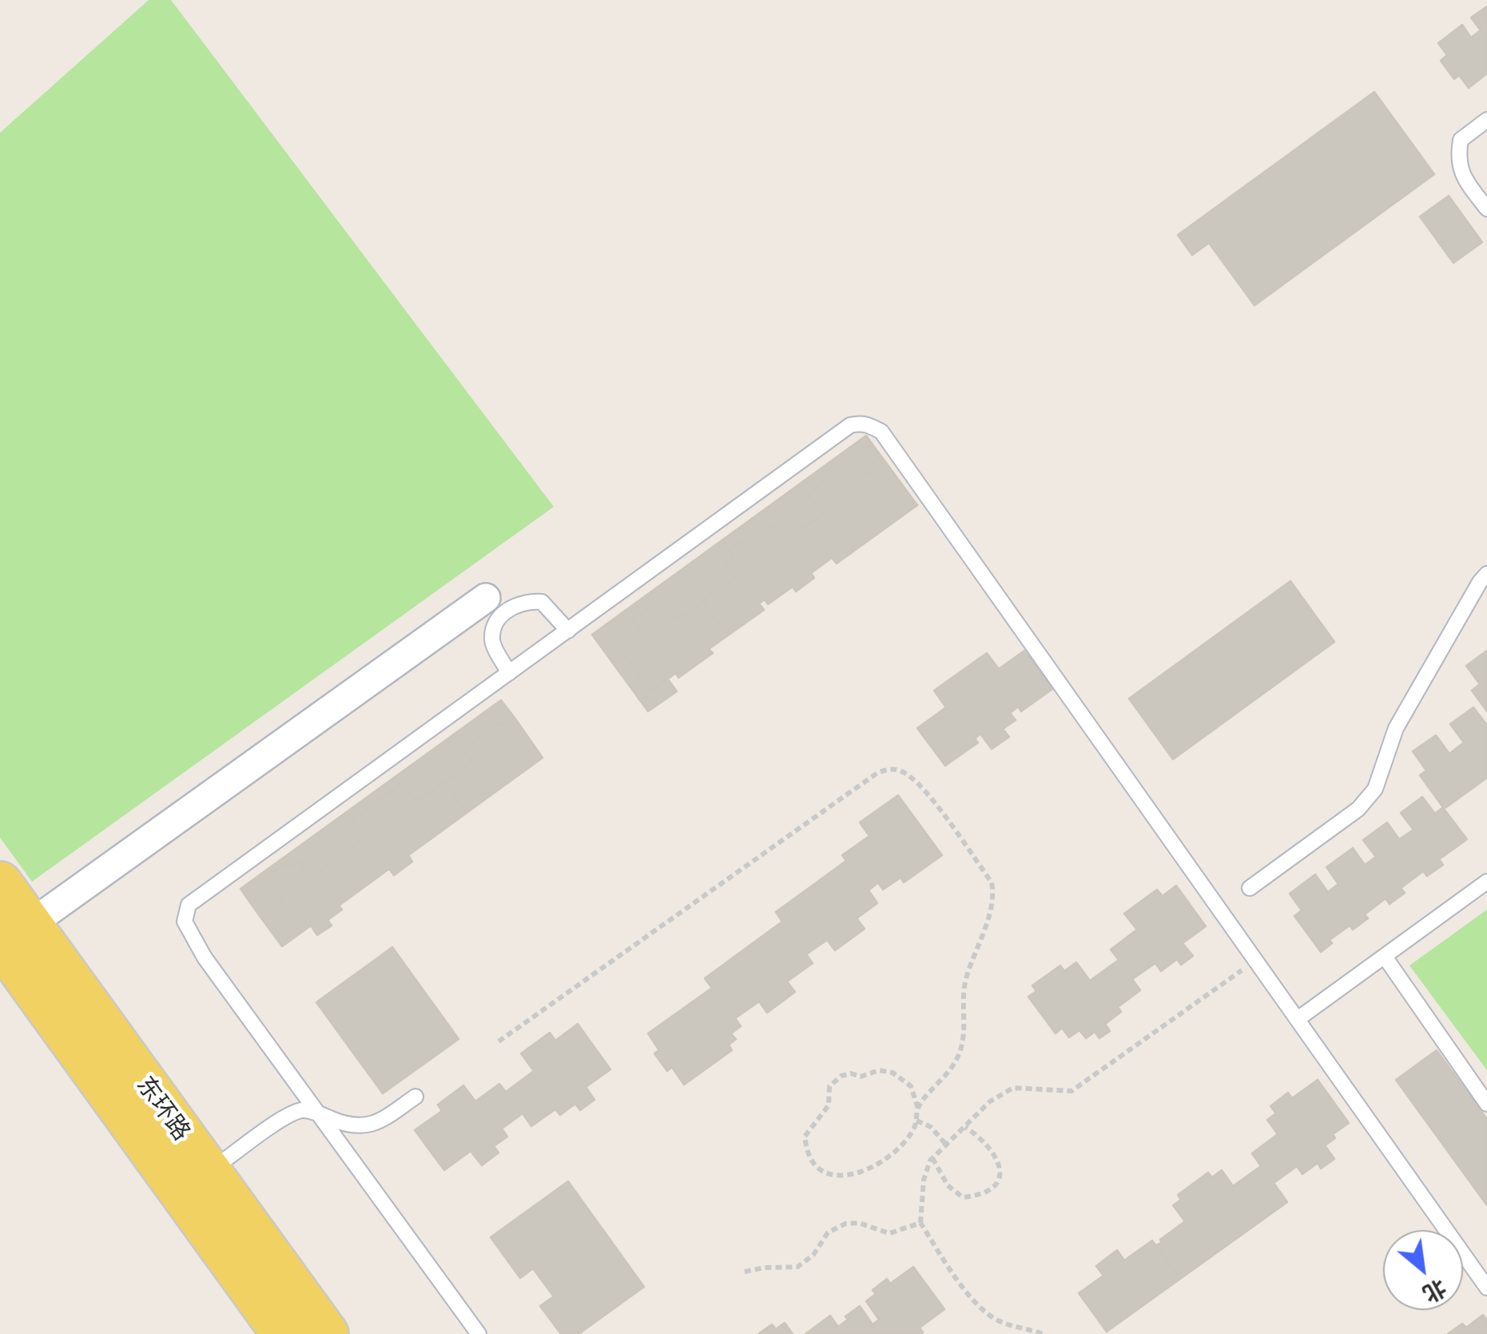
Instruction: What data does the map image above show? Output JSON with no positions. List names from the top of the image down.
{
  "streets": {
    "main road": ["东环路"]
  },
  "north": "bottom right"
}
